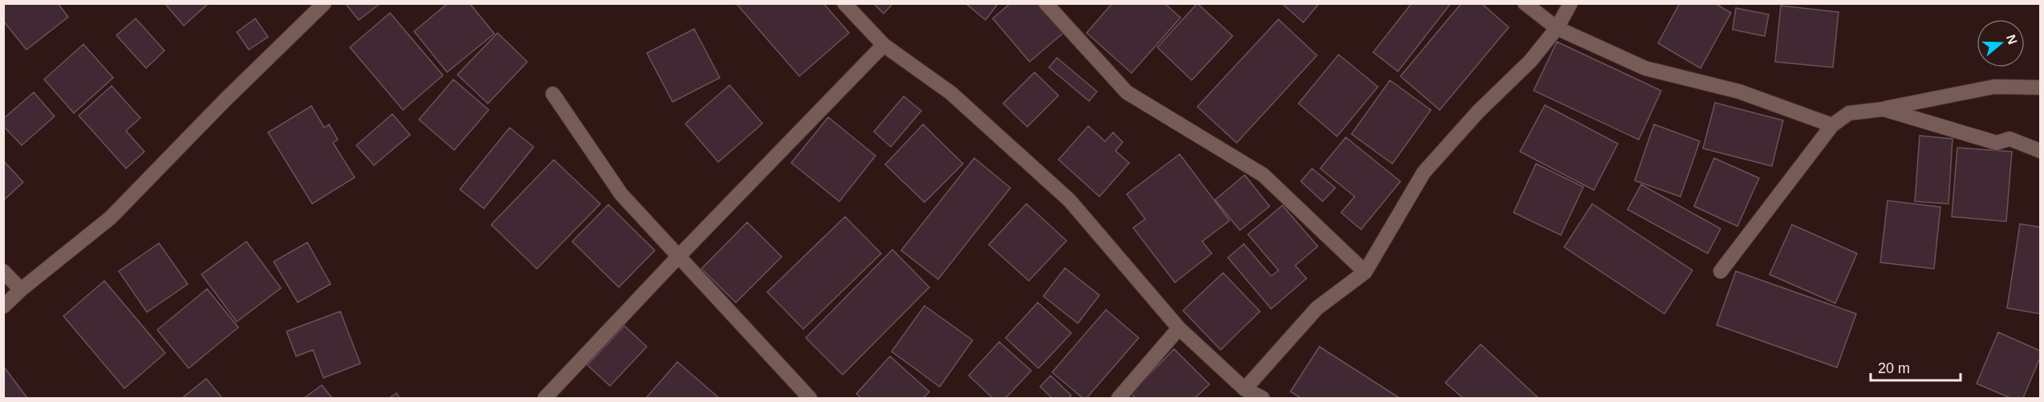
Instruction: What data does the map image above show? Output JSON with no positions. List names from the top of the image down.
{
  "scale_bar": "20 m",
  "north": "right"
}
